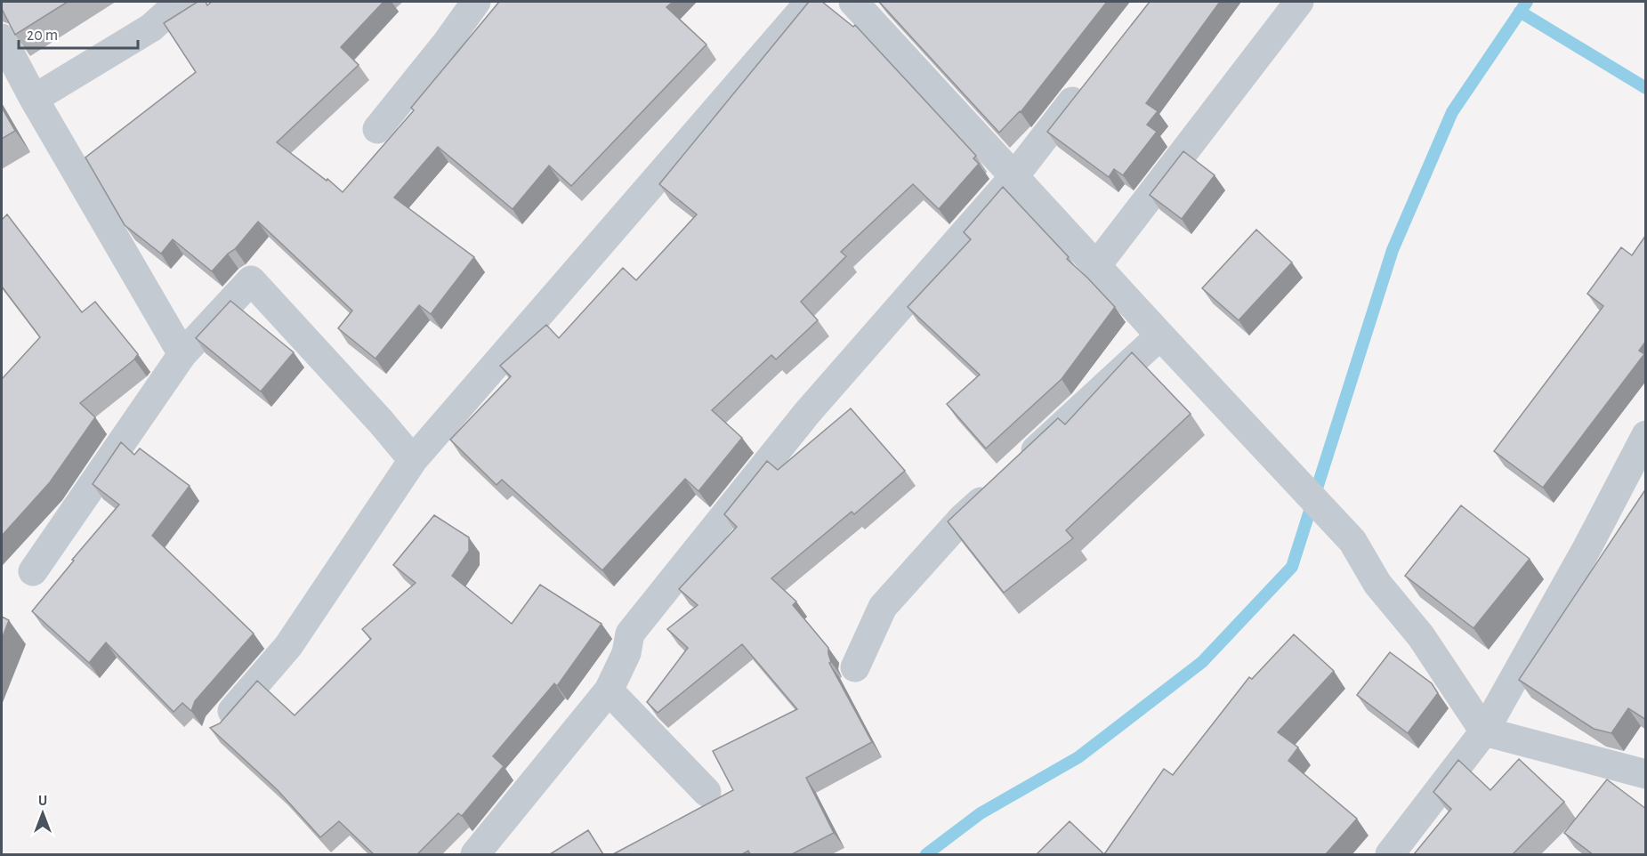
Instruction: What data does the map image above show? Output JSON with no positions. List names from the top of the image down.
{
  "scale_bar": "20 m",
  "north": "top"
}
